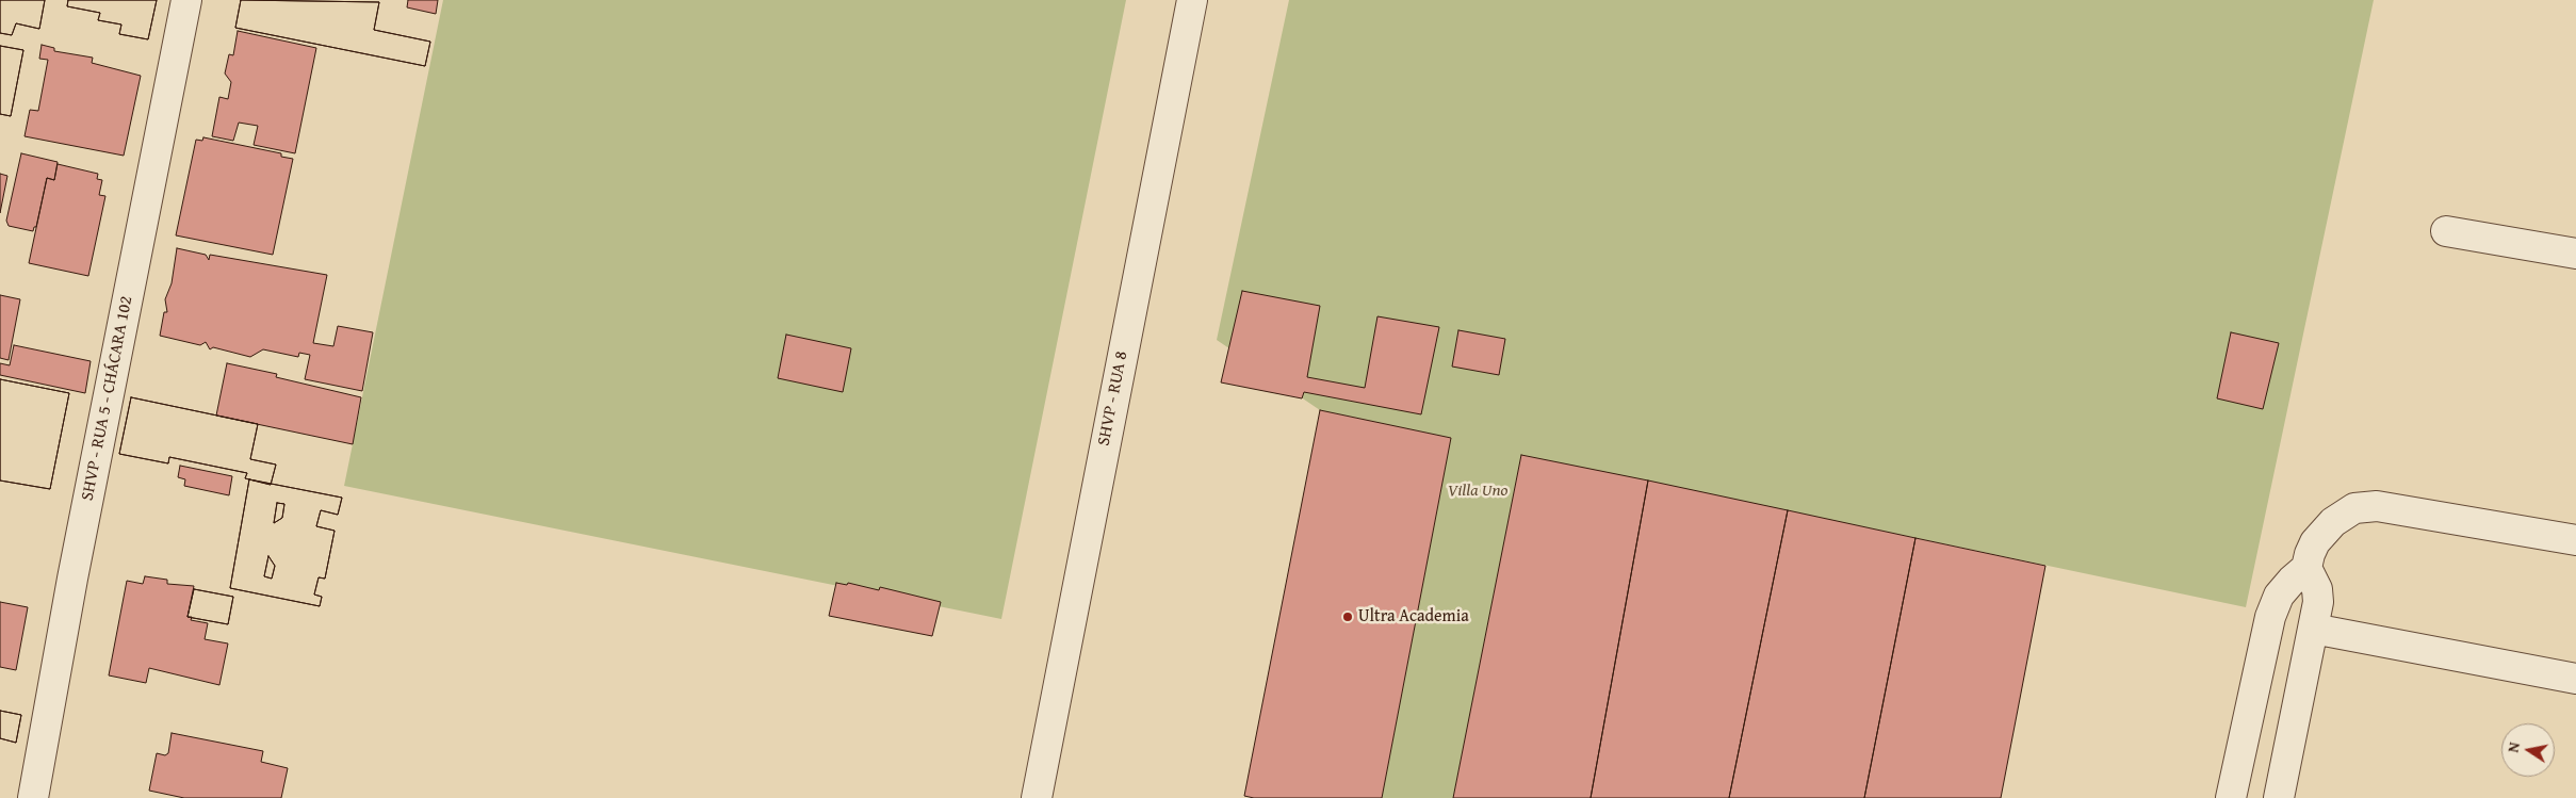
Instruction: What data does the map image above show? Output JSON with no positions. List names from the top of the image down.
{
  "streets": {
    "street": ["SHVP - RUA 5 - CHÁCARA 102", "SHVP - RUA 8"]
  },
  "parks": ["Villa Uno"],
  "places": ["Ultra Academia"],
  "north": "left"
}
